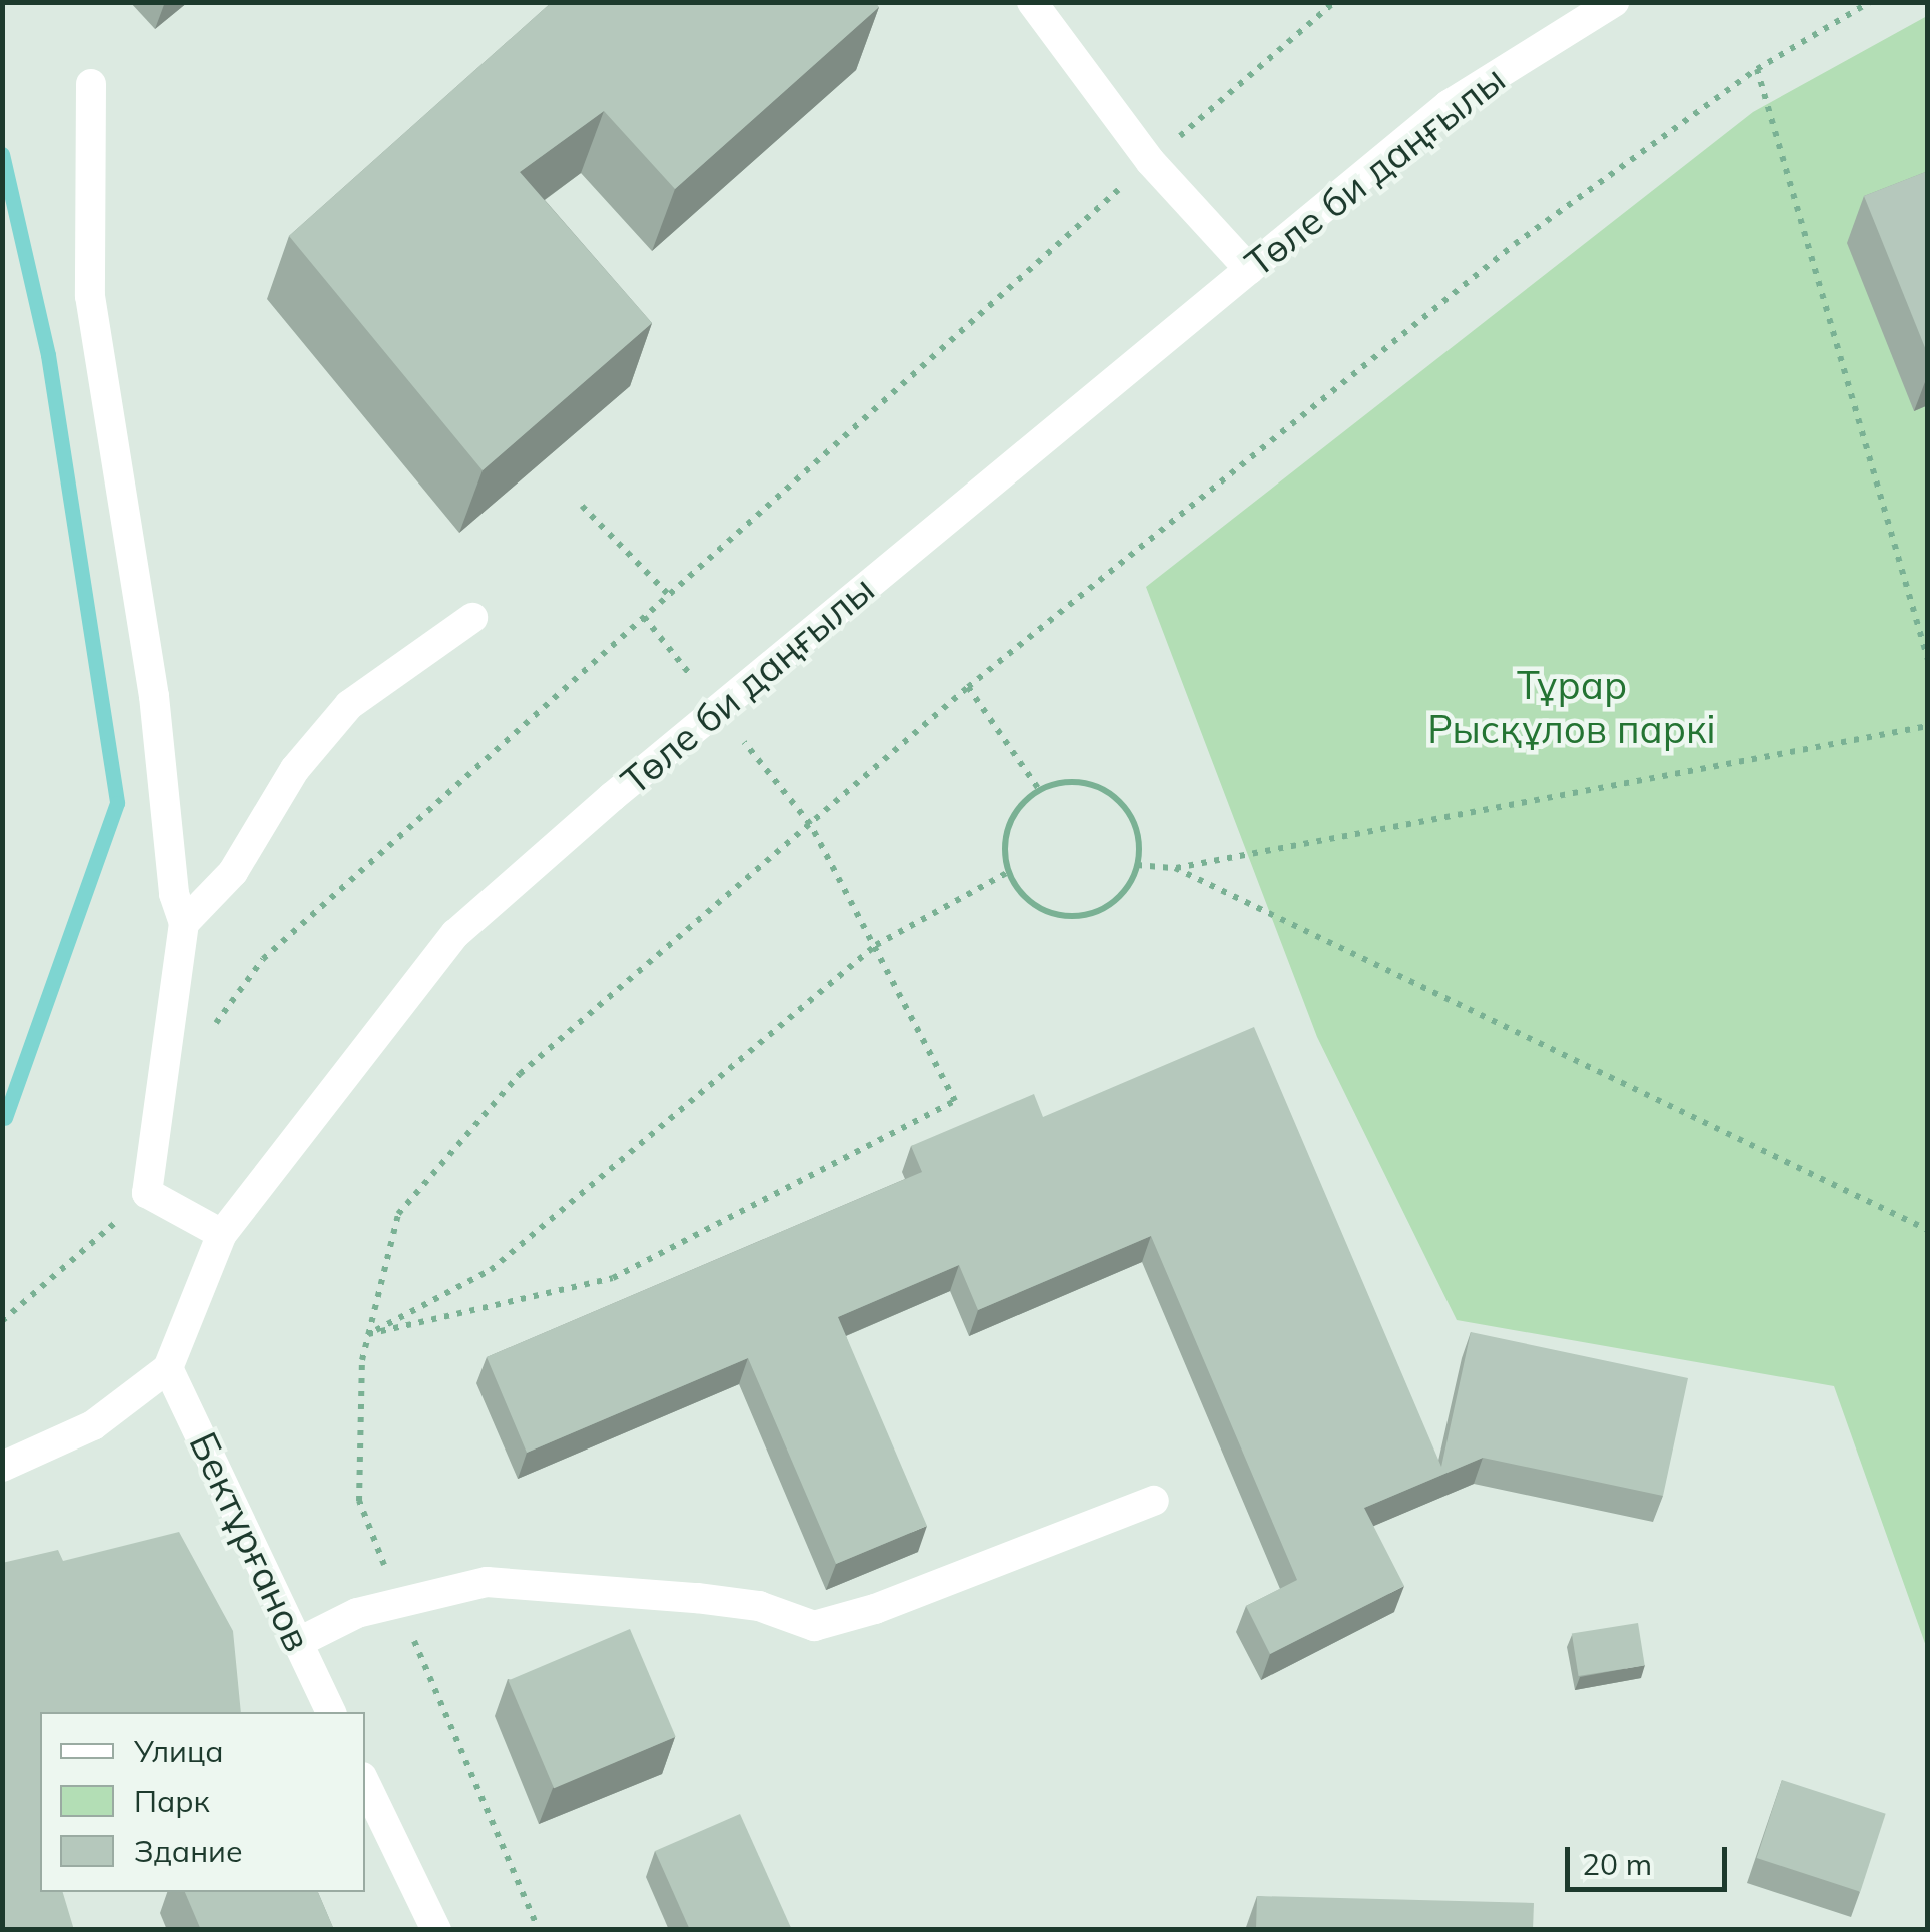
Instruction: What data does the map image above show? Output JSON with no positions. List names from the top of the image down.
{
  "streets": {
    "street": ["Төле би даңғылы", "Бектұрғанов"]
  },
  "crossings": [
    ["Төле би даңғылы", "Бектұрғанов"]
  ],
  "parks": ["Тұрар Рысқұлов паркі"],
  "legend": ["Улица", "Парк", "Здание"],
  "scale_bar": "20 m"
}
